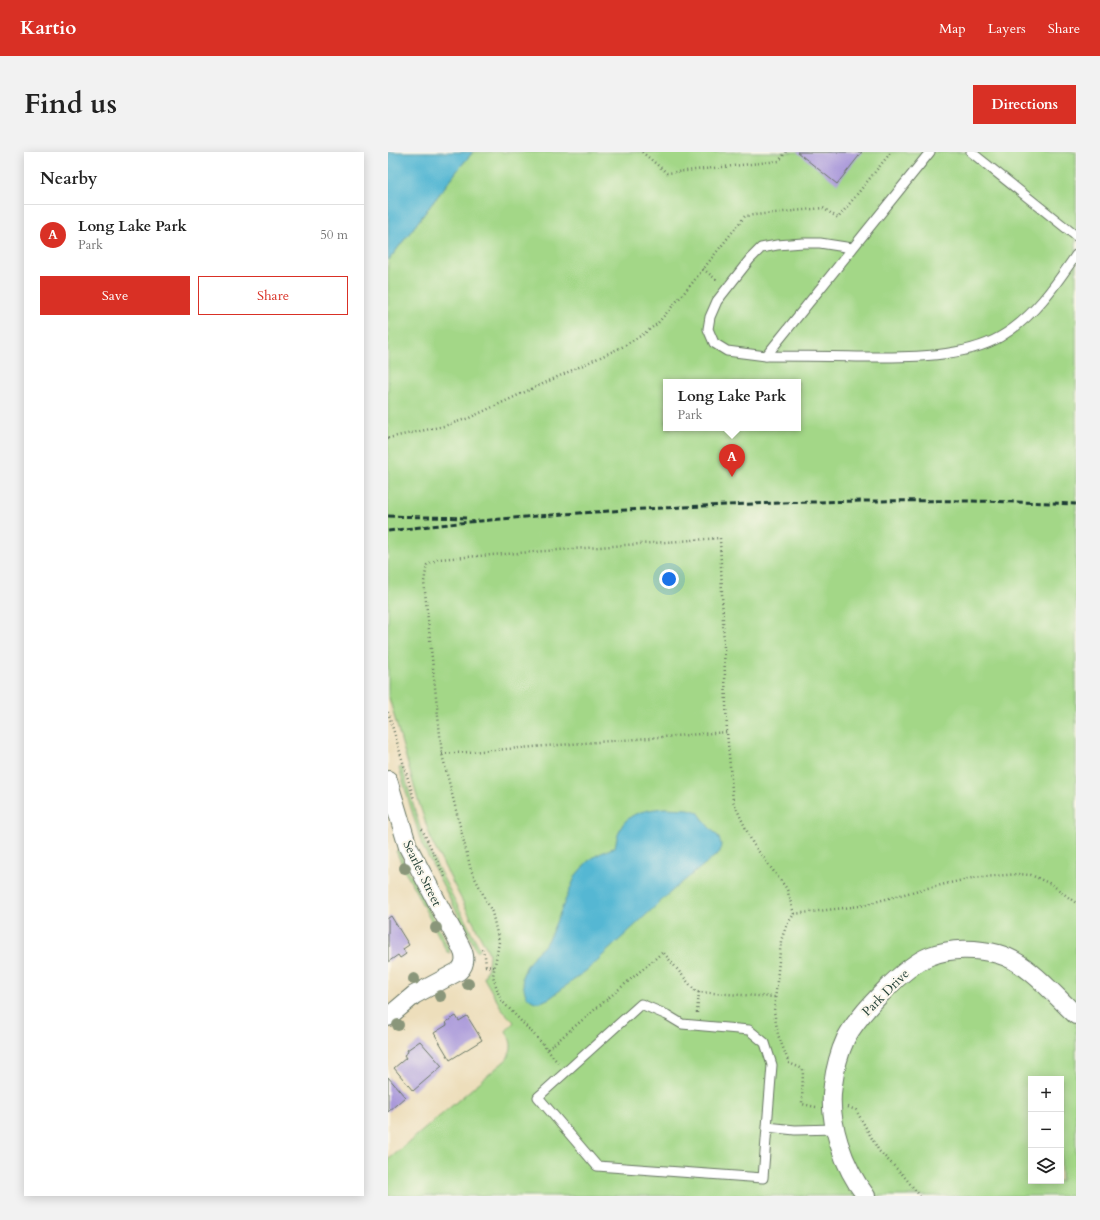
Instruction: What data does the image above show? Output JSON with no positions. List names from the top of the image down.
{
  "streets": {
    "street": ["Searles Street", "Park Drive"]
  },
  "page": {
    "header": "Kartio",
    "nav": ["Map", "Layers", "Share"],
    "title": "Find us",
    "buttons": [
      "Directions",
      ["Save", "Share"]
    ],
    "heading": "Nearby",
    "list": [
      {
        "mark": "A",
        "name": "Long Lake Park",
        "note": "Park",
        "value": "50 m"
      }
    ],
    "popup": ["Long Lake Park", "Park"],
    "pins": "A",
    "map_buttons": ["+", "−"]
  }
}
